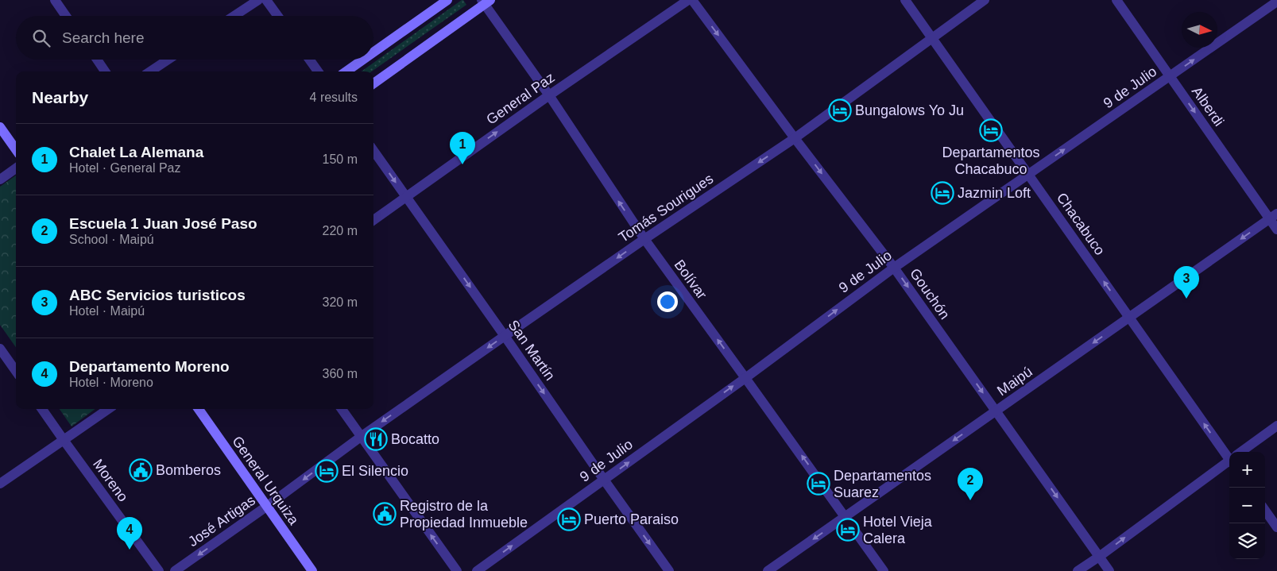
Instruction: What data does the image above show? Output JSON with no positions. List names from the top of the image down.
{
  "streets": {
    "main road": ["General Urquiza"],
    "street": [
      "9 de Julio",
      "General Paz",
      "Alberdi",
      "Tomás Sourigues",
      "Chacabuco",
      "Bolívar",
      "Gouchón",
      "San Martín",
      "Maipú",
      "Moreno",
      "José Artigas"
    ]
  },
  "crossings": [
    ["9 de Julio", "Alberdi"],
    ["9 de Julio", "Chacabuco"],
    ["9 de Julio", "Bolívar"],
    ["9 de Julio", "Gouchón"],
    ["9 de Julio", "San Martín"],
    ["General Paz", "Bolívar"],
    ["General Paz", "San Martín"],
    ["Alberdi", "Maipú"],
    ["Tomás Sourigues", "Chacabuco"],
    ["Tomás Sourigues", "Bolívar"],
    ["Tomás Sourigues", "Gouchón"],
    ["Tomás Sourigues", "San Martín"],
    ["Tomás Sourigues", "José Artigas"],
    ["Chacabuco", "Maipú"],
    ["Bolívar", "Maipú"],
    ["Gouchón", "Maipú"],
    ["General Urquiza", "José Artigas"]
  ],
  "one_way": [
    "9 de Julio",
    "General Paz",
    "Alberdi",
    "Tomás Sourigues",
    "Chacabuco",
    "Bolívar",
    "Gouchón",
    "San Martín",
    "Maipú",
    "José Artigas"
  ],
  "places": {
    "hotel": [
      "Bungalows Yo Ju",
      "Departamentos Chacabuco",
      "Jazmin Loft",
      "El Silencio",
      "Departamentos Suarez",
      "Puerto Paraiso",
      "Hotel Vieja Calera"
    ],
    "restaurant": ["Bocatto"],
    "public building": ["Bomberos", "Registro de la Propiedad Inmueble"]
  },
  "north": "right",
  "page": {
    "search": "Search here",
    "heading": ["Nearby", "4 results"],
    "list": [
      {
        "mark": "1",
        "name": "Chalet La Alemana",
        "note": "Hotel · General Paz",
        "value": "150 m"
      },
      {
        "mark": "2",
        "name": "Escuela 1 Juan José Paso",
        "note": "School · Maipú",
        "value": "220 m"
      },
      {
        "mark": "3",
        "name": "ABC Servicios turisticos",
        "note": "Hotel · Maipú",
        "value": "320 m"
      },
      {
        "mark": "4",
        "name": "Departamento Moreno",
        "note": "Hotel · Moreno",
        "value": "360 m"
      }
    ],
    "pins": [
      "1",
      "3",
      "2",
      "4"
    ],
    "map_buttons": ["+", "−"]
  }
}
